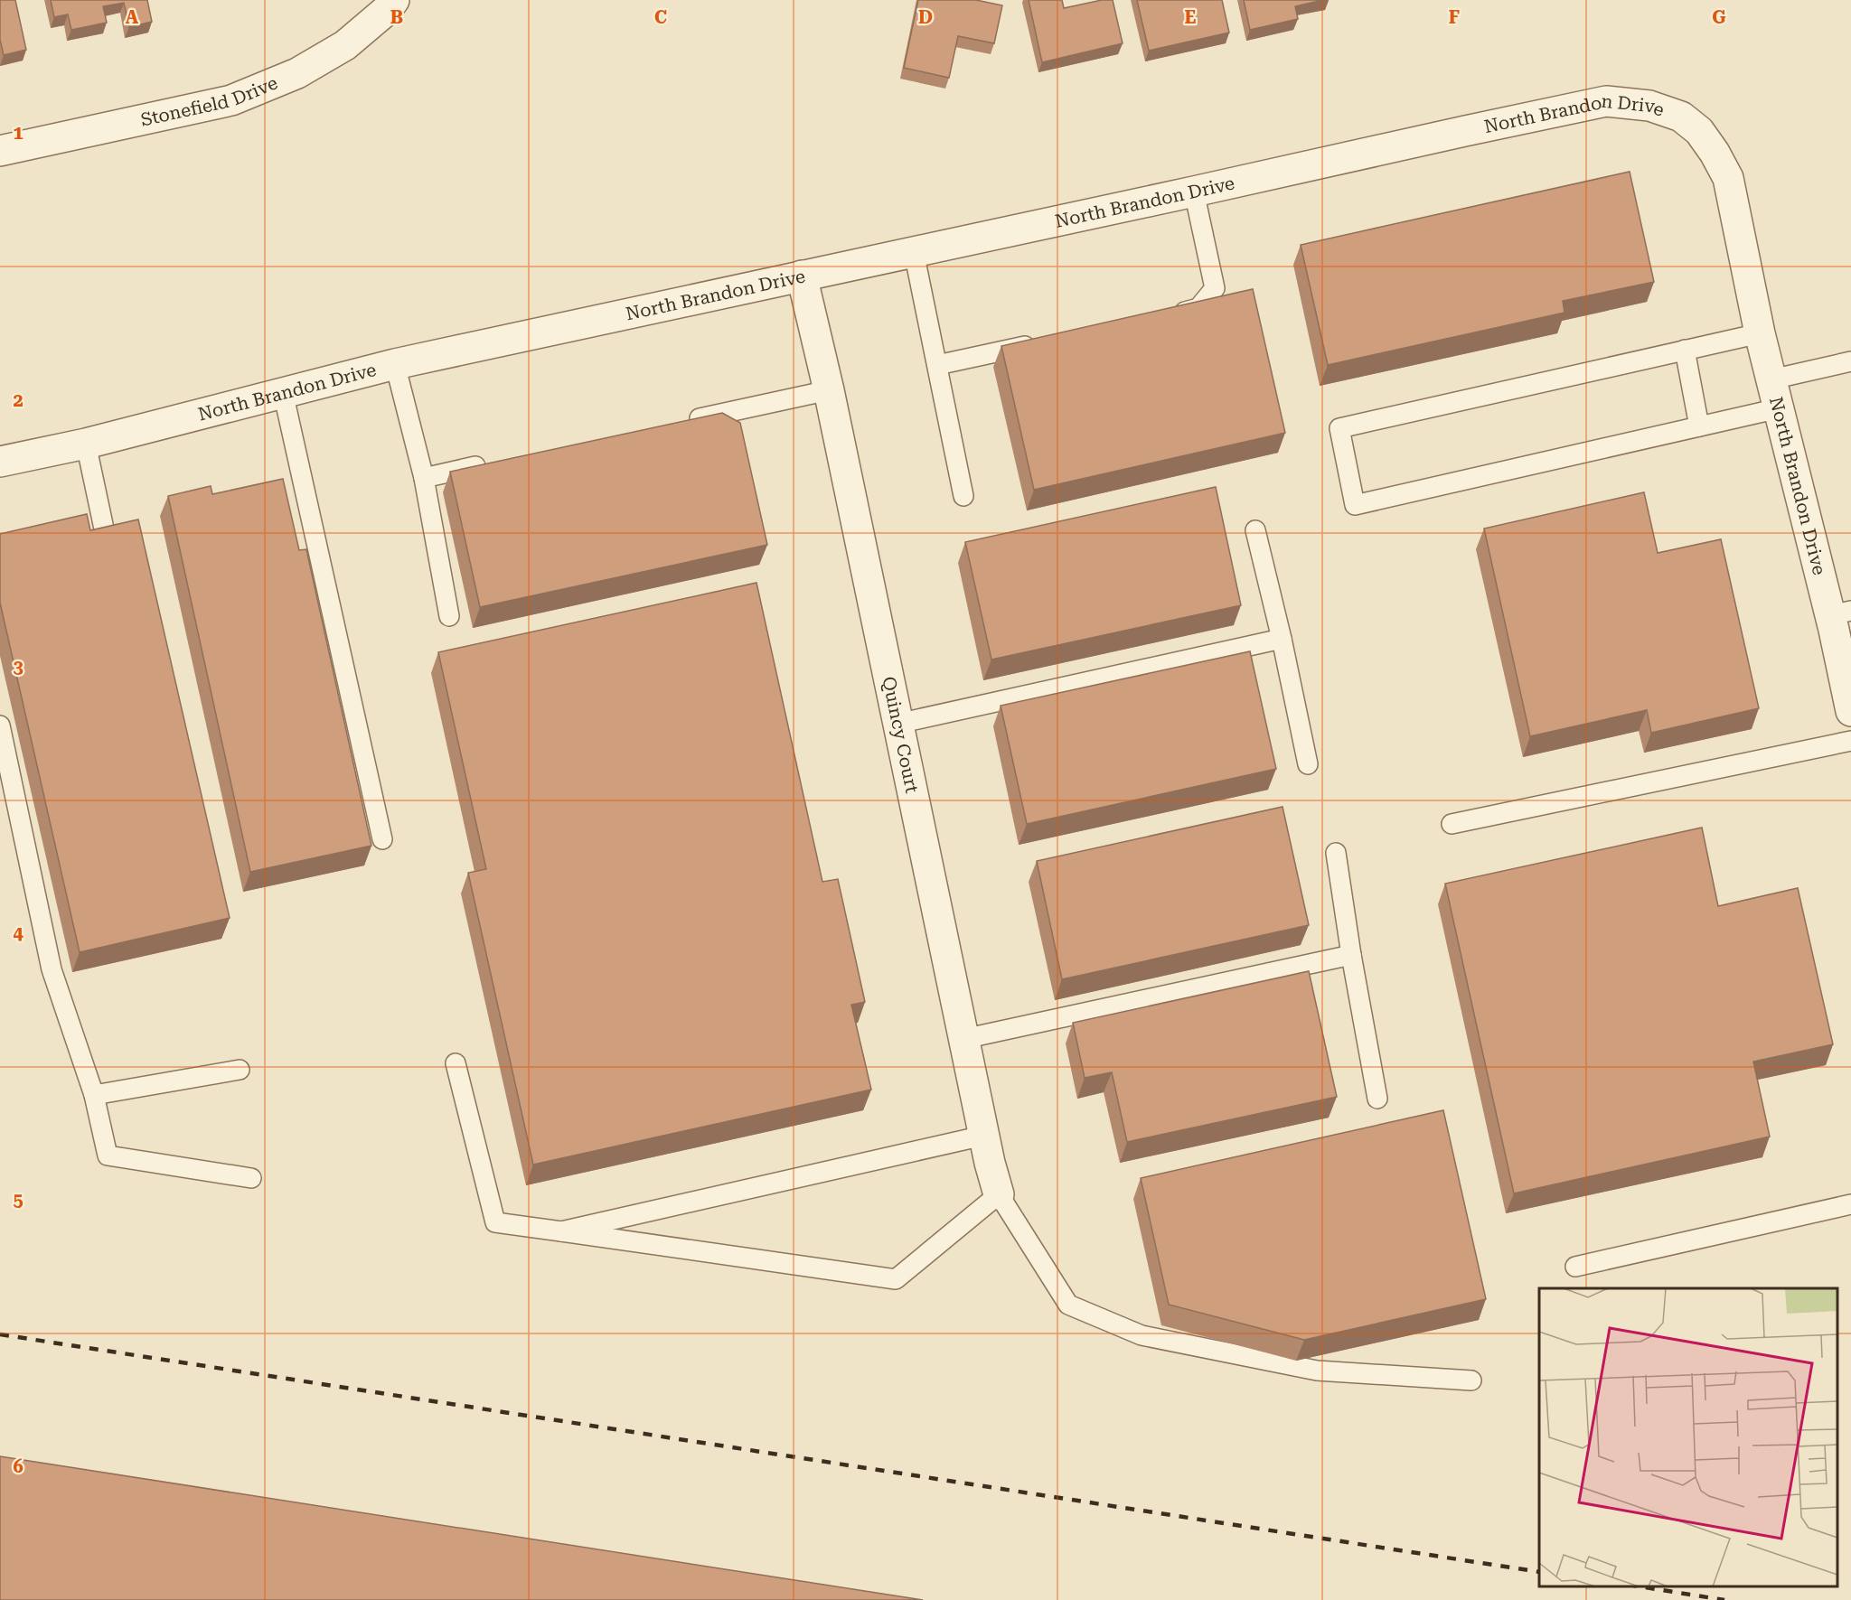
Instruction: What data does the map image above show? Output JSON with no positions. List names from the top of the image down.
{
  "streets": {
    "street": ["Stonefield Drive", "North Brandon Drive", "Quincy Court"]
  },
  "crossings": [
    ["North Brandon Drive", "Quincy Court"]
  ],
  "grid": {
    "columns": [
      "A",
      "B",
      "C",
      "D",
      "E",
      "F",
      "G"
    ],
    "rows": [
      "1",
      "2",
      "3",
      "4",
      "5",
      "6"
    ]
  }
}
